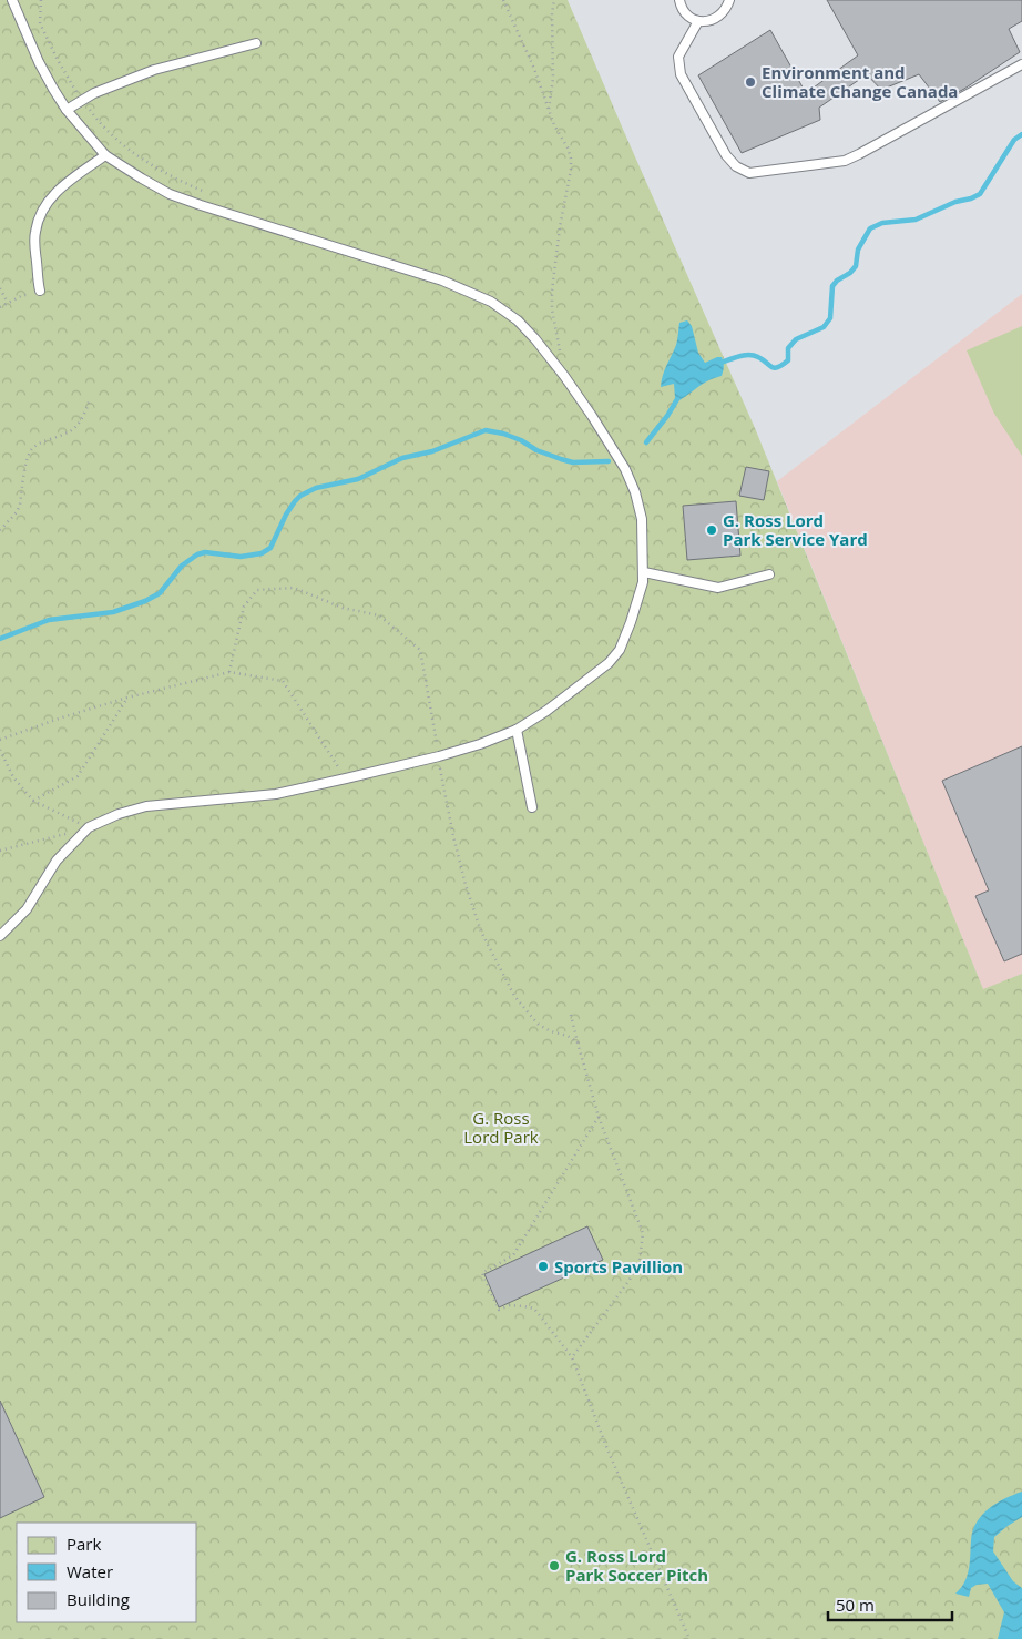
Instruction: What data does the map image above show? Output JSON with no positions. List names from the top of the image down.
{
  "parks": ["G. Ross Lord Park"],
  "places": [
    "Environment and Climate Change Canada",
    "G. Ross Lord Park Service Yard",
    "Sports Pavillion",
    "G. Ross Lord Park Soccer Pitch"
  ],
  "legend": ["Park", "Water", "Building"],
  "scale_bar": "50 m"
}
